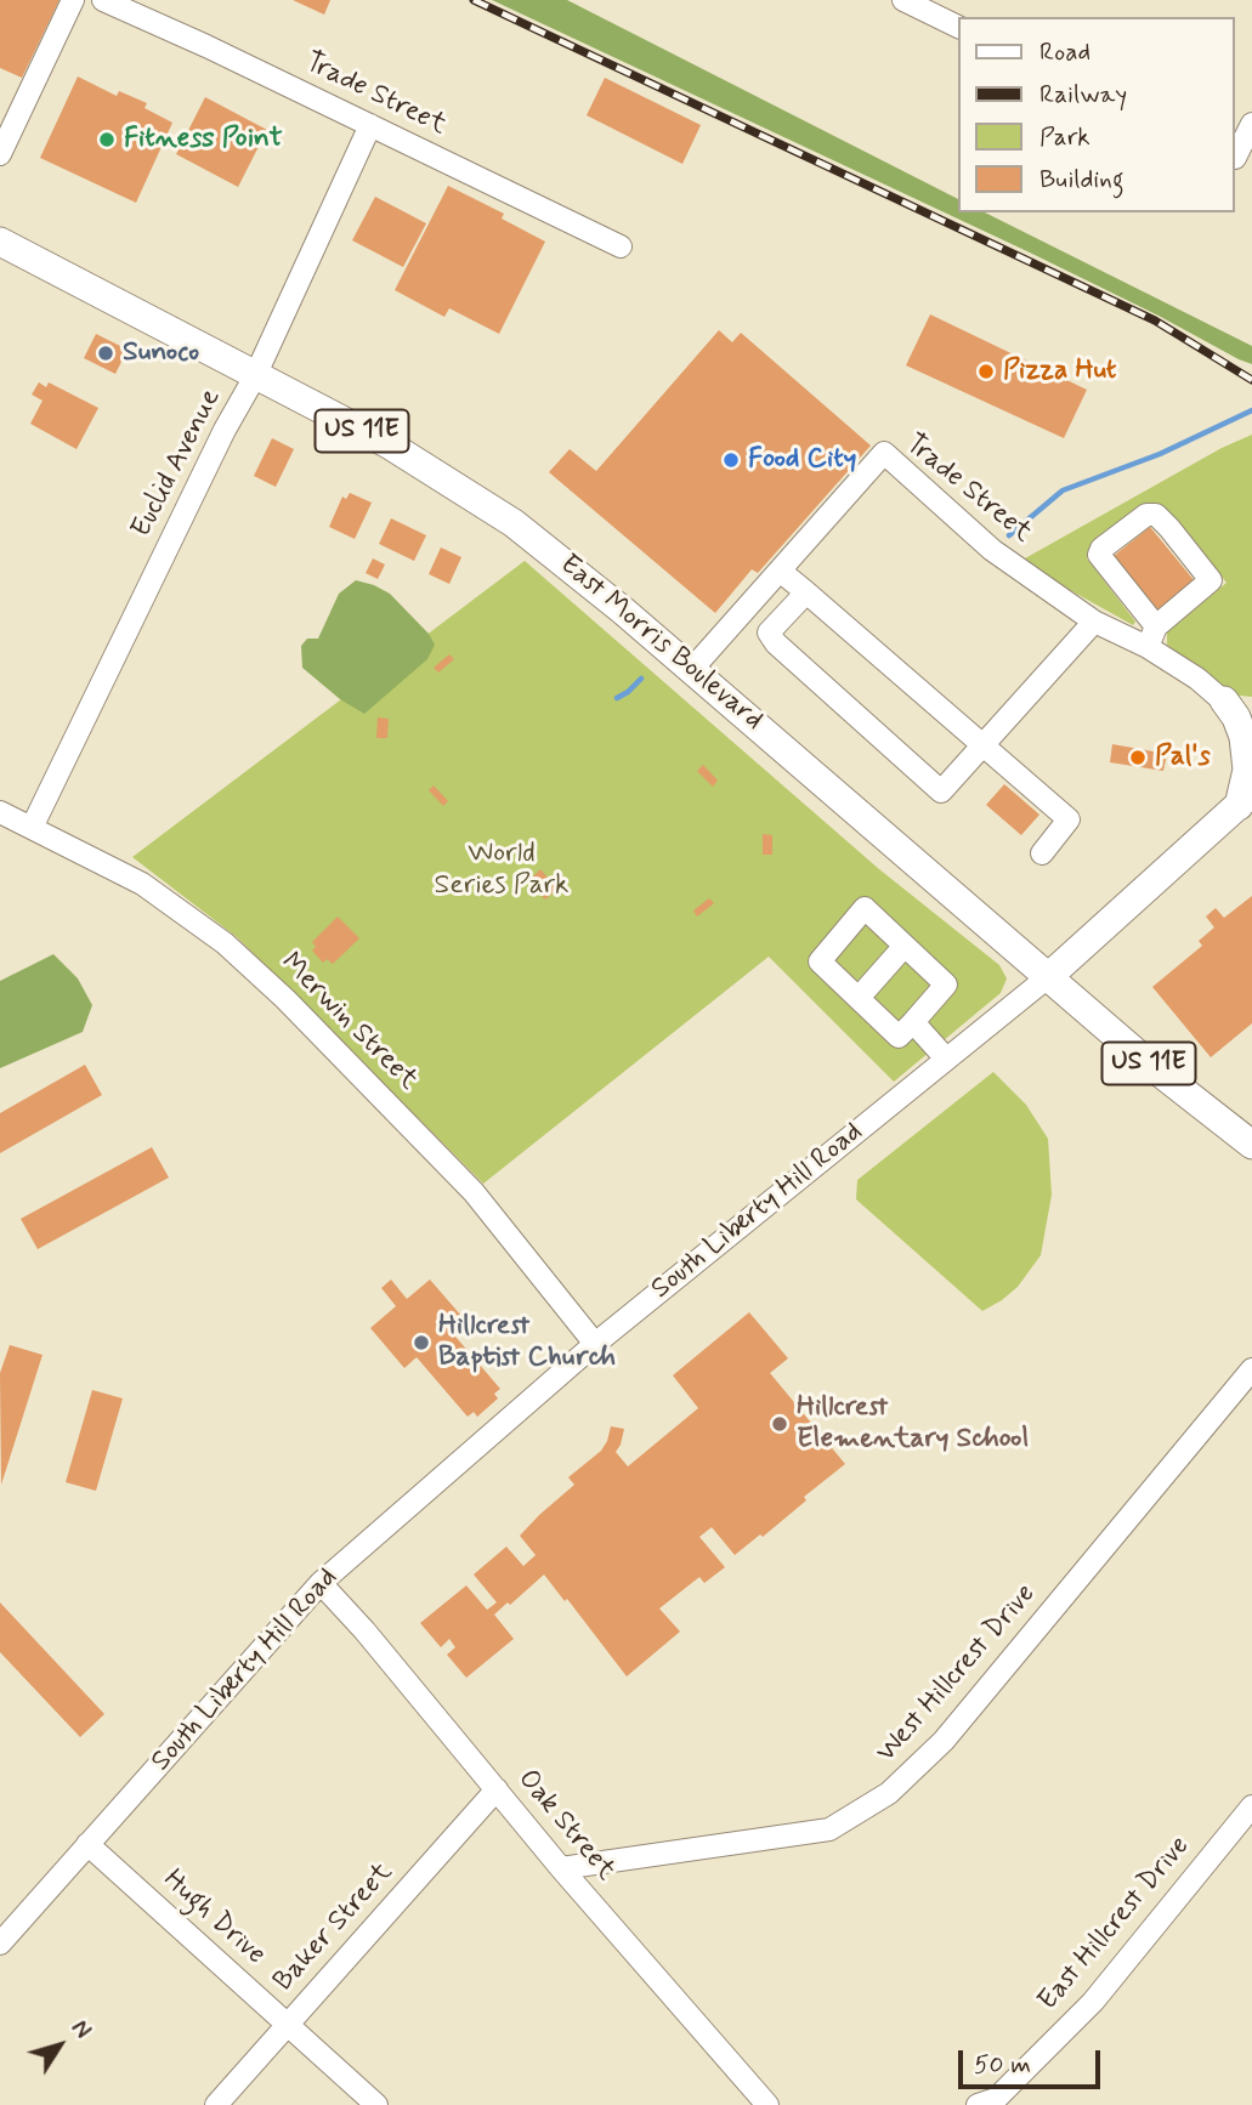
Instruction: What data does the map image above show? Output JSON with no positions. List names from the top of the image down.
{
  "streets": {
    "main road": ["US 11E", "East Morris Boulevard", "South Liberty Hill Road"],
    "street": [
      "Trade Street",
      "Euclid Avenue",
      "Merwin Street",
      "West Hillcrest Drive",
      "Oak Street",
      "Hugh Drive",
      "East Hillcrest Drive",
      "Baker Street"
    ]
  },
  "crossings": [
    ["Trade Street", "Euclid Avenue"],
    ["Trade Street", "East Morris Boulevard"],
    ["Euclid Avenue", "East Morris Boulevard"],
    ["Euclid Avenue", "Merwin Street"],
    ["East Morris Boulevard", "South Liberty Hill Road"],
    ["Merwin Street", "South Liberty Hill Road"],
    ["South Liberty Hill Road", "Oak Street"],
    ["South Liberty Hill Road", "Hugh Drive"],
    ["West Hillcrest Drive", "Oak Street"],
    ["Oak Street", "Baker Street"],
    ["Hugh Drive", "Baker Street"]
  ],
  "parks": ["World Series Park"],
  "places": [
    "Fitness Point",
    "Sunoco",
    "Pizza Hut",
    "Food City",
    "Pal's",
    "Hillcrest Baptist Church",
    "Hillcrest Elementary School"
  ],
  "legend": [
    "Road",
    "Railway",
    "Park",
    "Building"
  ],
  "scale_bar": "50 m",
  "north": "top right"
}
